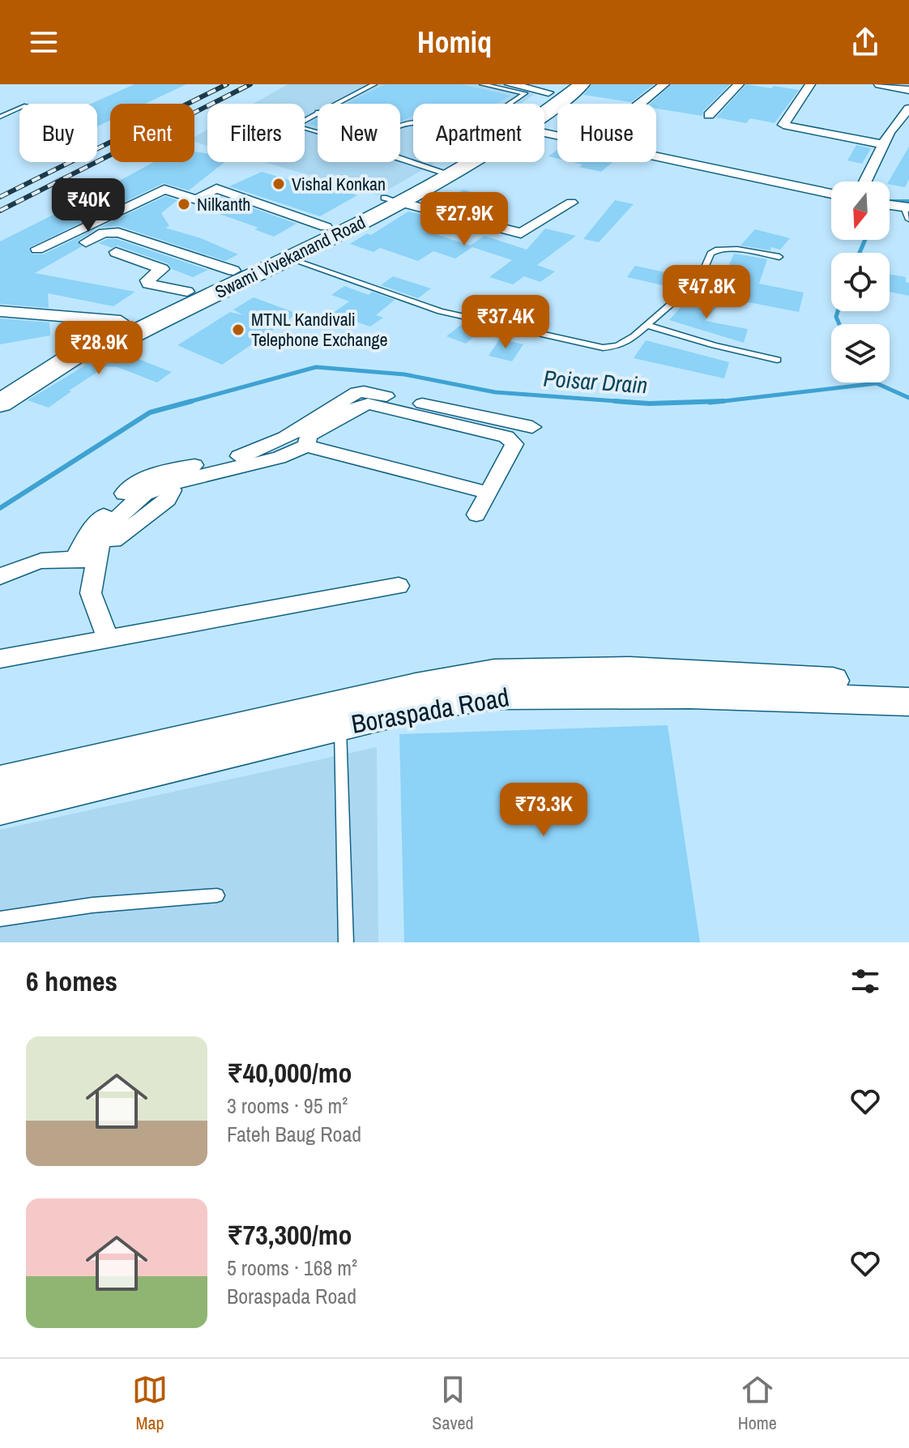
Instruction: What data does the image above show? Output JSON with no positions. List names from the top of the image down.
{
  "streets": {
    "main road": ["Swami Vivekanand Road", "Boraspada Road"]
  },
  "water": ["Poisar Drain"],
  "places": ["Vishal Konkan", "Nilkanth", "MTNL Kandivali Telephone Exchange"],
  "north": "bottom",
  "page": {
    "header": "Homiq",
    "chip": [
      "Buy",
      "Rent",
      "Filters",
      "New",
      "Apartment",
      "House"
    ],
    "price": [
      "₹40K",
      "₹27.9K",
      "₹47.8K",
      "₹37.4K",
      "₹28.9K",
      "₹73.3K"
    ],
    "heading": "6 homes",
    "list": [
      {
        "name": "₹40,000/mo",
        "note": "3 rooms · 95 m² · Fateh Baug Road"
      },
      {
        "name": "₹73,300/mo",
        "note": "5 rooms · 168 m² · Boraspada Road"
      }
    ],
    "tabs": ["Map", "Saved", "Home"]
  }
}
